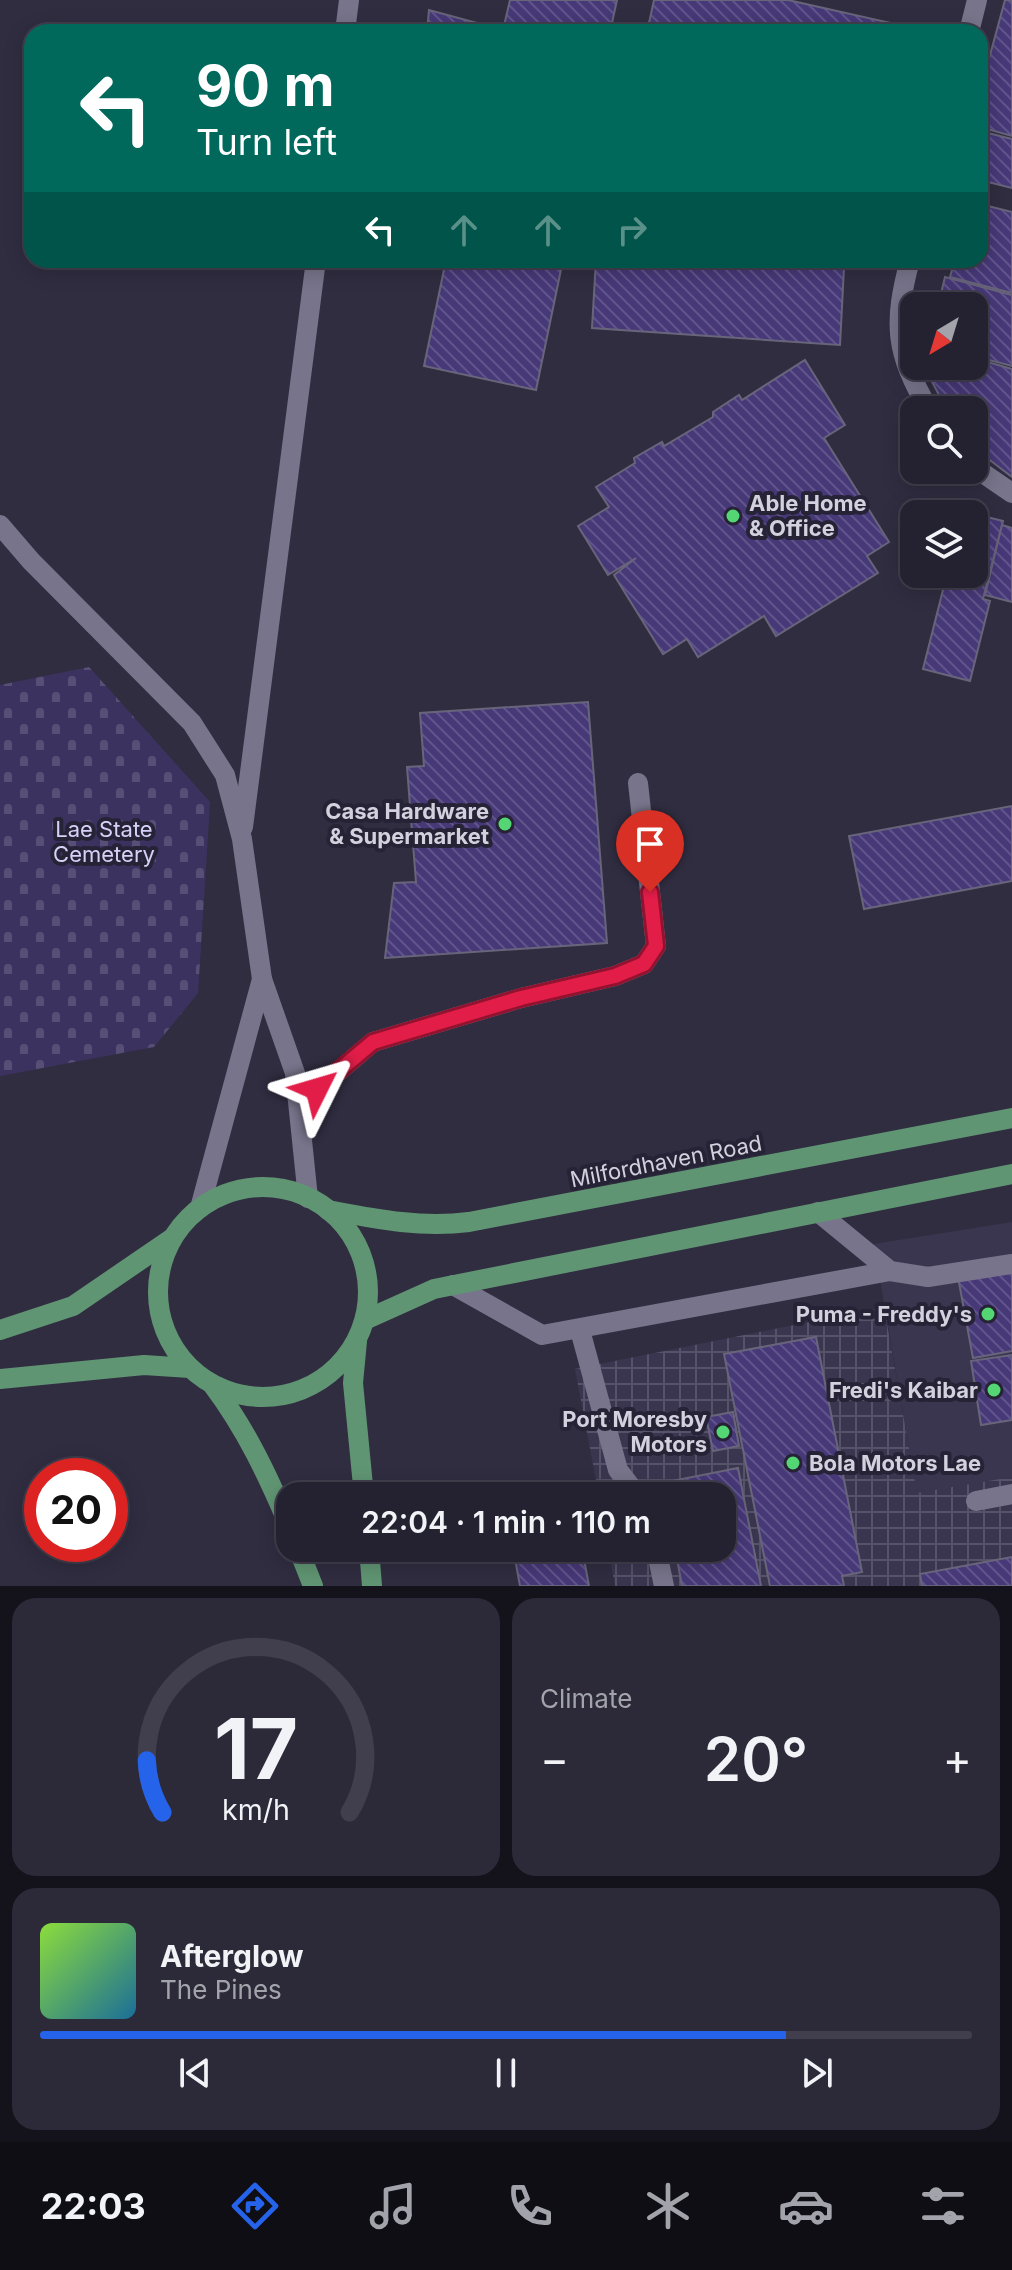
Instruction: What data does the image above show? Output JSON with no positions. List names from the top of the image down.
{
  "streets": {
    "main road": ["Milfordhaven Road"]
  },
  "parks": ["Lae State Cemetery"],
  "places": [
    "Able Home & Office",
    "Casa Hardware & Supermarket",
    "Puma - Freddy's",
    "Fredi's Kaibar",
    "Port Moresby Motors",
    "Bola Motors Lae"
  ],
  "north": "bottom left",
  "page": {
    "turn": ["90 m", "Turn left"],
    "limit": "20",
    "trip": "22:04 · 1 min · 110 m",
    "tile": "Climate",
    "heat": ["−", "20°", "+"],
    "song": ["Afterglow", "The Pines"],
    "tabs": "22:03",
    "gauge": ["17", "km/h"]
  }
}
